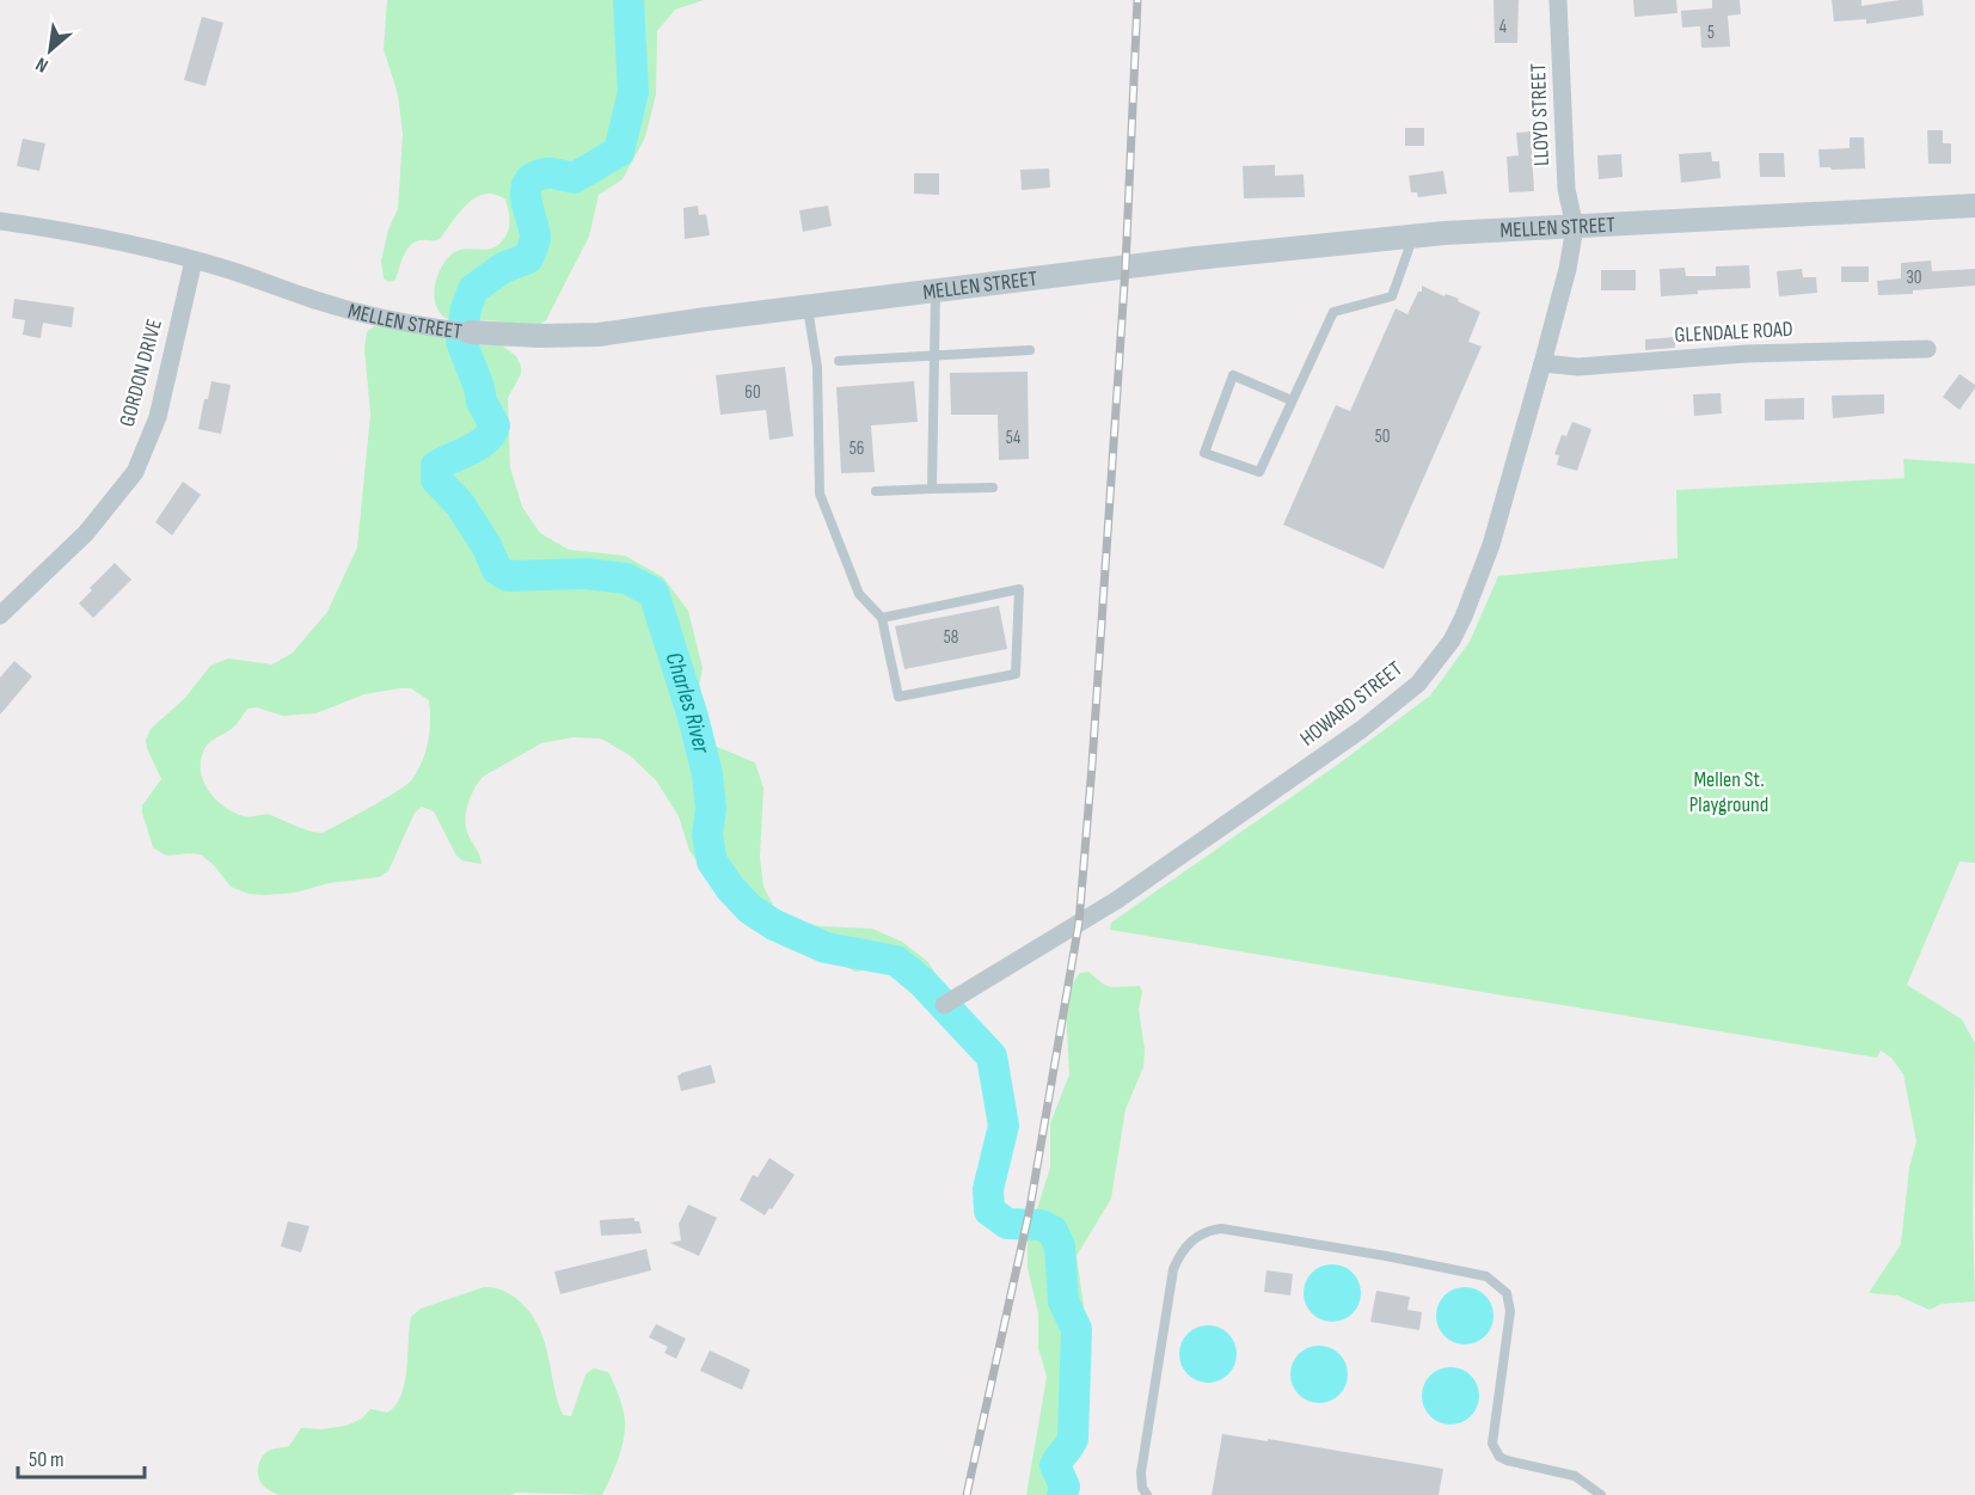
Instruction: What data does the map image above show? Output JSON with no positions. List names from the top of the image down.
{
  "streets": {
    "street": [
      "LLOYD STREET",
      "MELLEN STREET",
      "GLENDALE ROAD",
      "GORDON DRIVE",
      "HOWARD STREET"
    ]
  },
  "crossings": [
    ["LLOYD STREET", "MELLEN STREET"],
    ["LLOYD STREET", "HOWARD STREET"],
    ["MELLEN STREET", "GORDON DRIVE"],
    ["MELLEN STREET", "HOWARD STREET"],
    ["GLENDALE ROAD", "HOWARD STREET"]
  ],
  "water": ["Charles River"],
  "parks": ["Mellen St. Playground"],
  "house_numbers": [
    "4",
    "5",
    "30",
    "60",
    "50",
    "54",
    "56",
    "58"
  ],
  "scale_bar": "50 m",
  "north": "bottom left"
}
